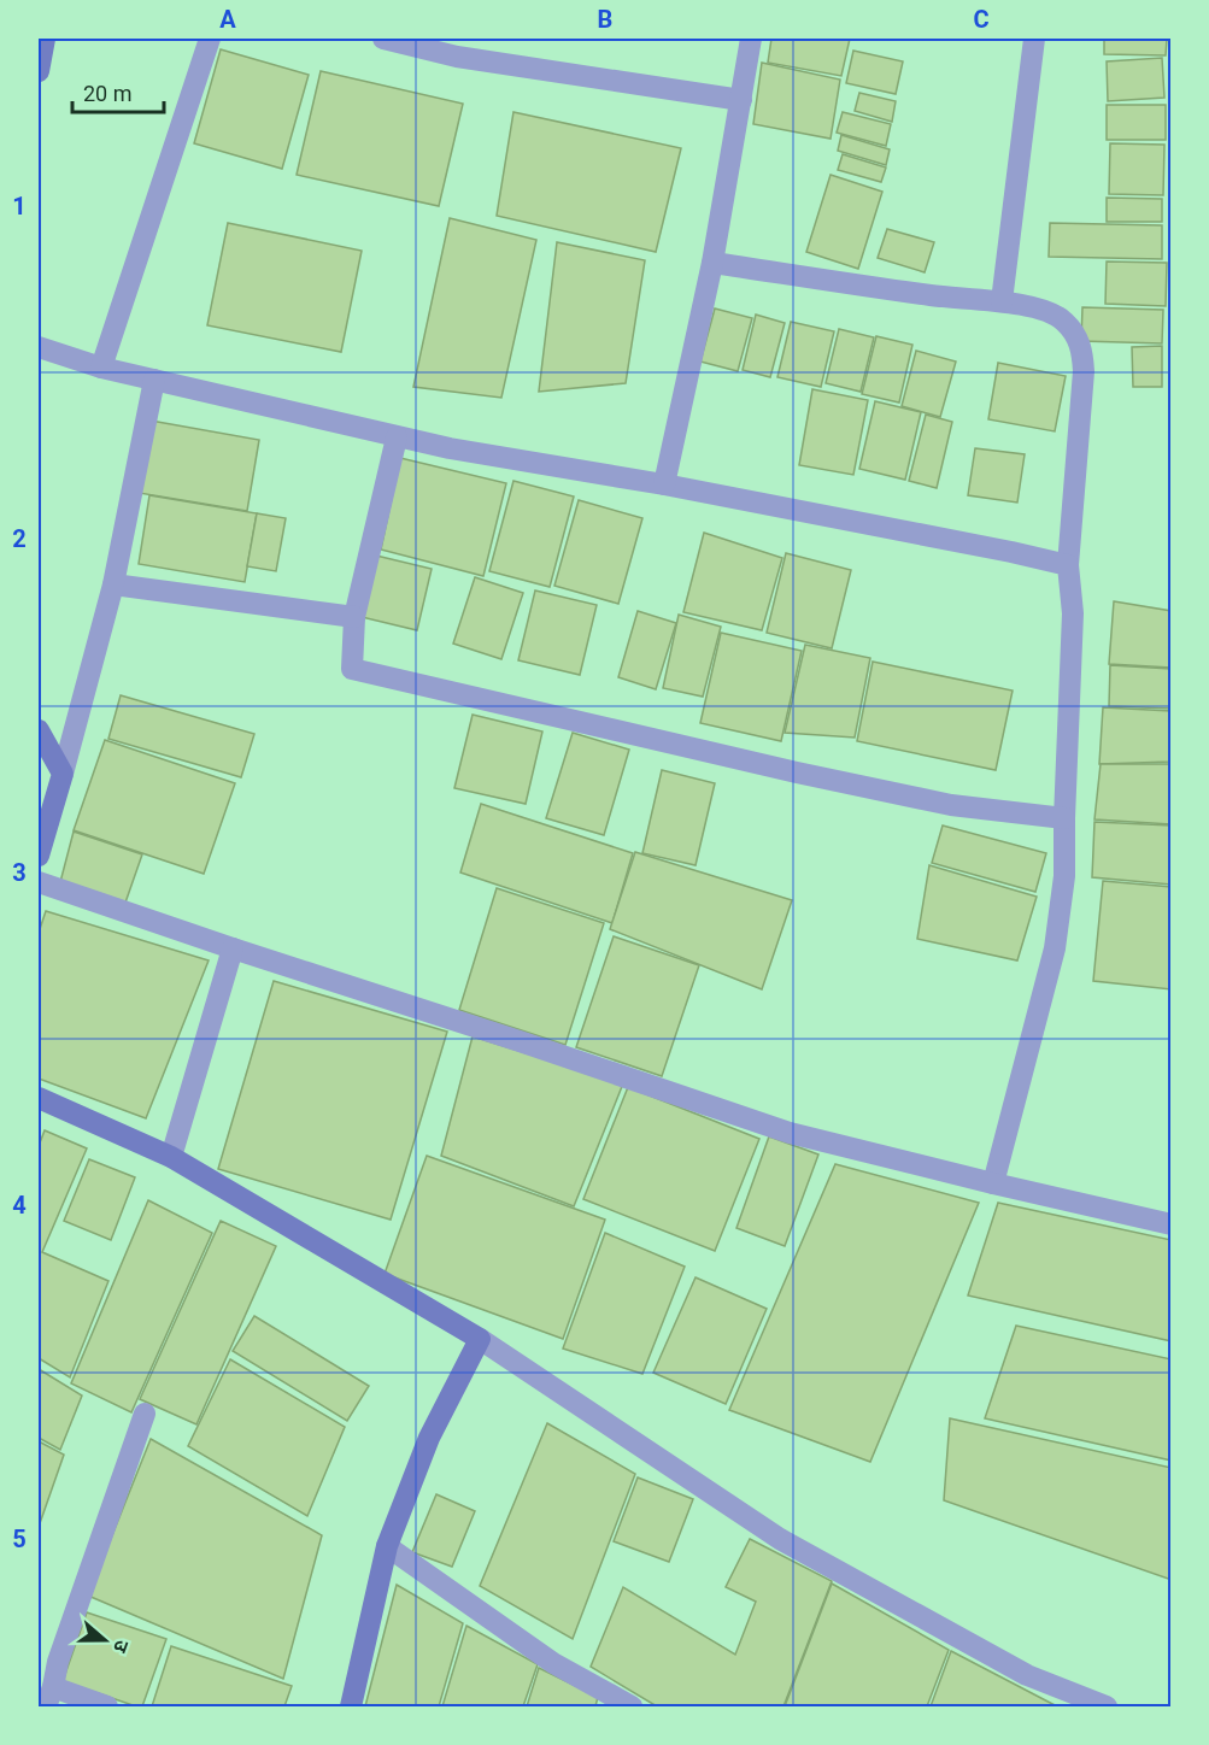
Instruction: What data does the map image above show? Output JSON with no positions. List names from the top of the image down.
{
  "scale_bar": "20 m",
  "north": "right",
  "grid": {
    "columns": ["A", "B", "C"],
    "rows": [
      "1",
      "2",
      "3",
      "4",
      "5"
    ]
  }
}
